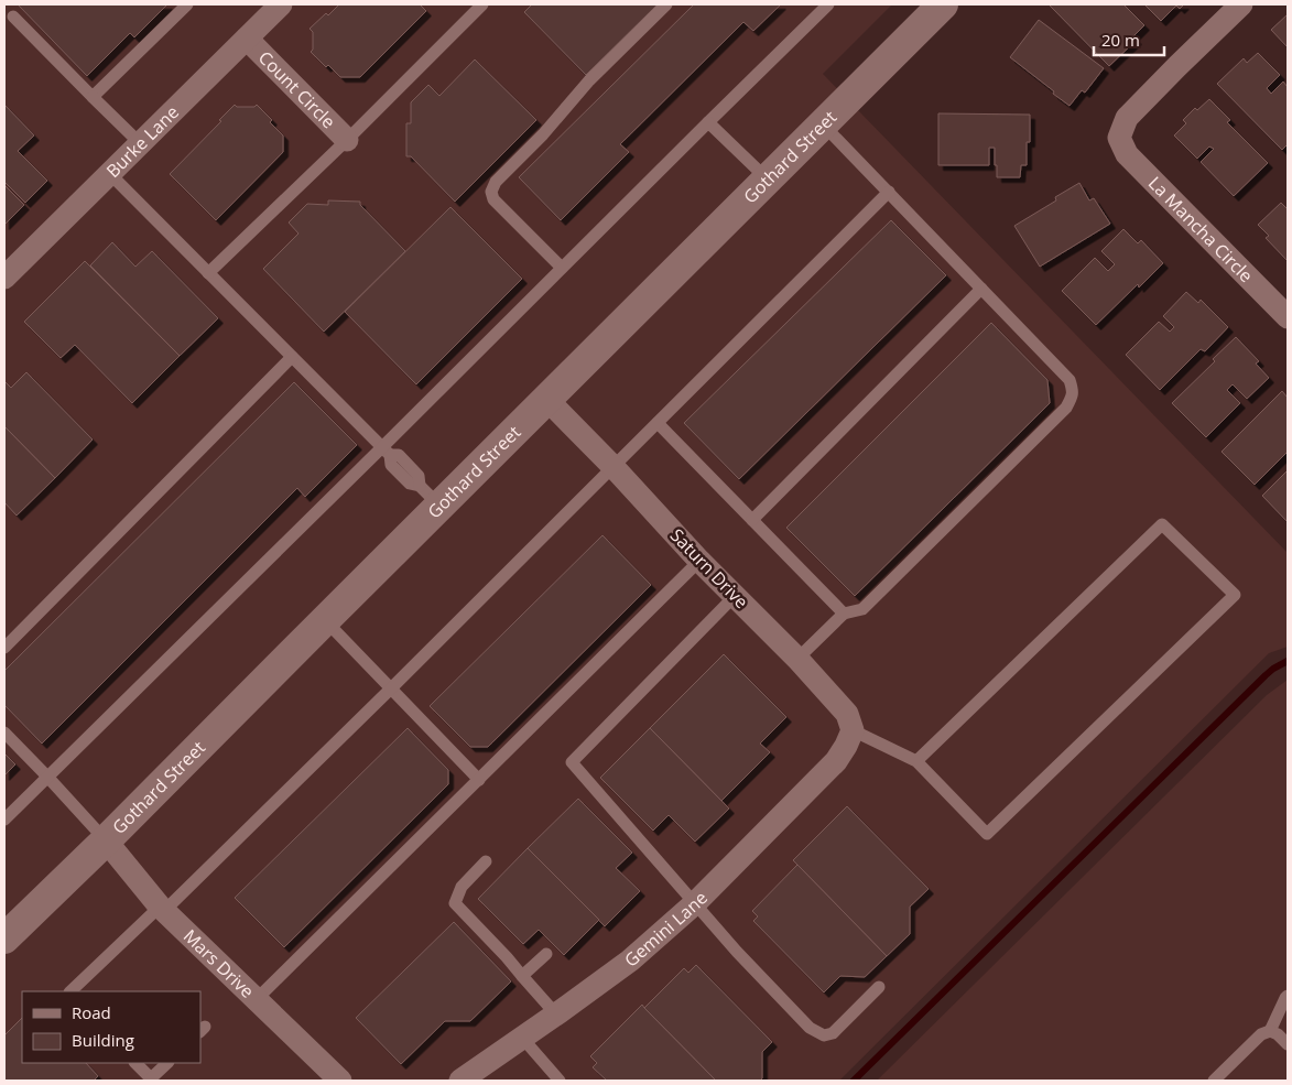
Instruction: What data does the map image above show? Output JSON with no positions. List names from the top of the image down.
{
  "streets": {
    "street": [
      "Count Circle",
      "Burke Lane",
      "Gothard Street",
      "La Mancha Circle",
      "Saturn Drive",
      "Gemini Lane",
      "Mars Drive"
    ]
  },
  "crossings": [
    ["Count Circle", "Burke Lane"],
    ["Gothard Street", "Saturn Drive"],
    ["Gothard Street", "Mars Drive"],
    ["Saturn Drive", "Gemini Lane"]
  ],
  "legend": ["Road", "Building"],
  "scale_bar": "20 m"
}
